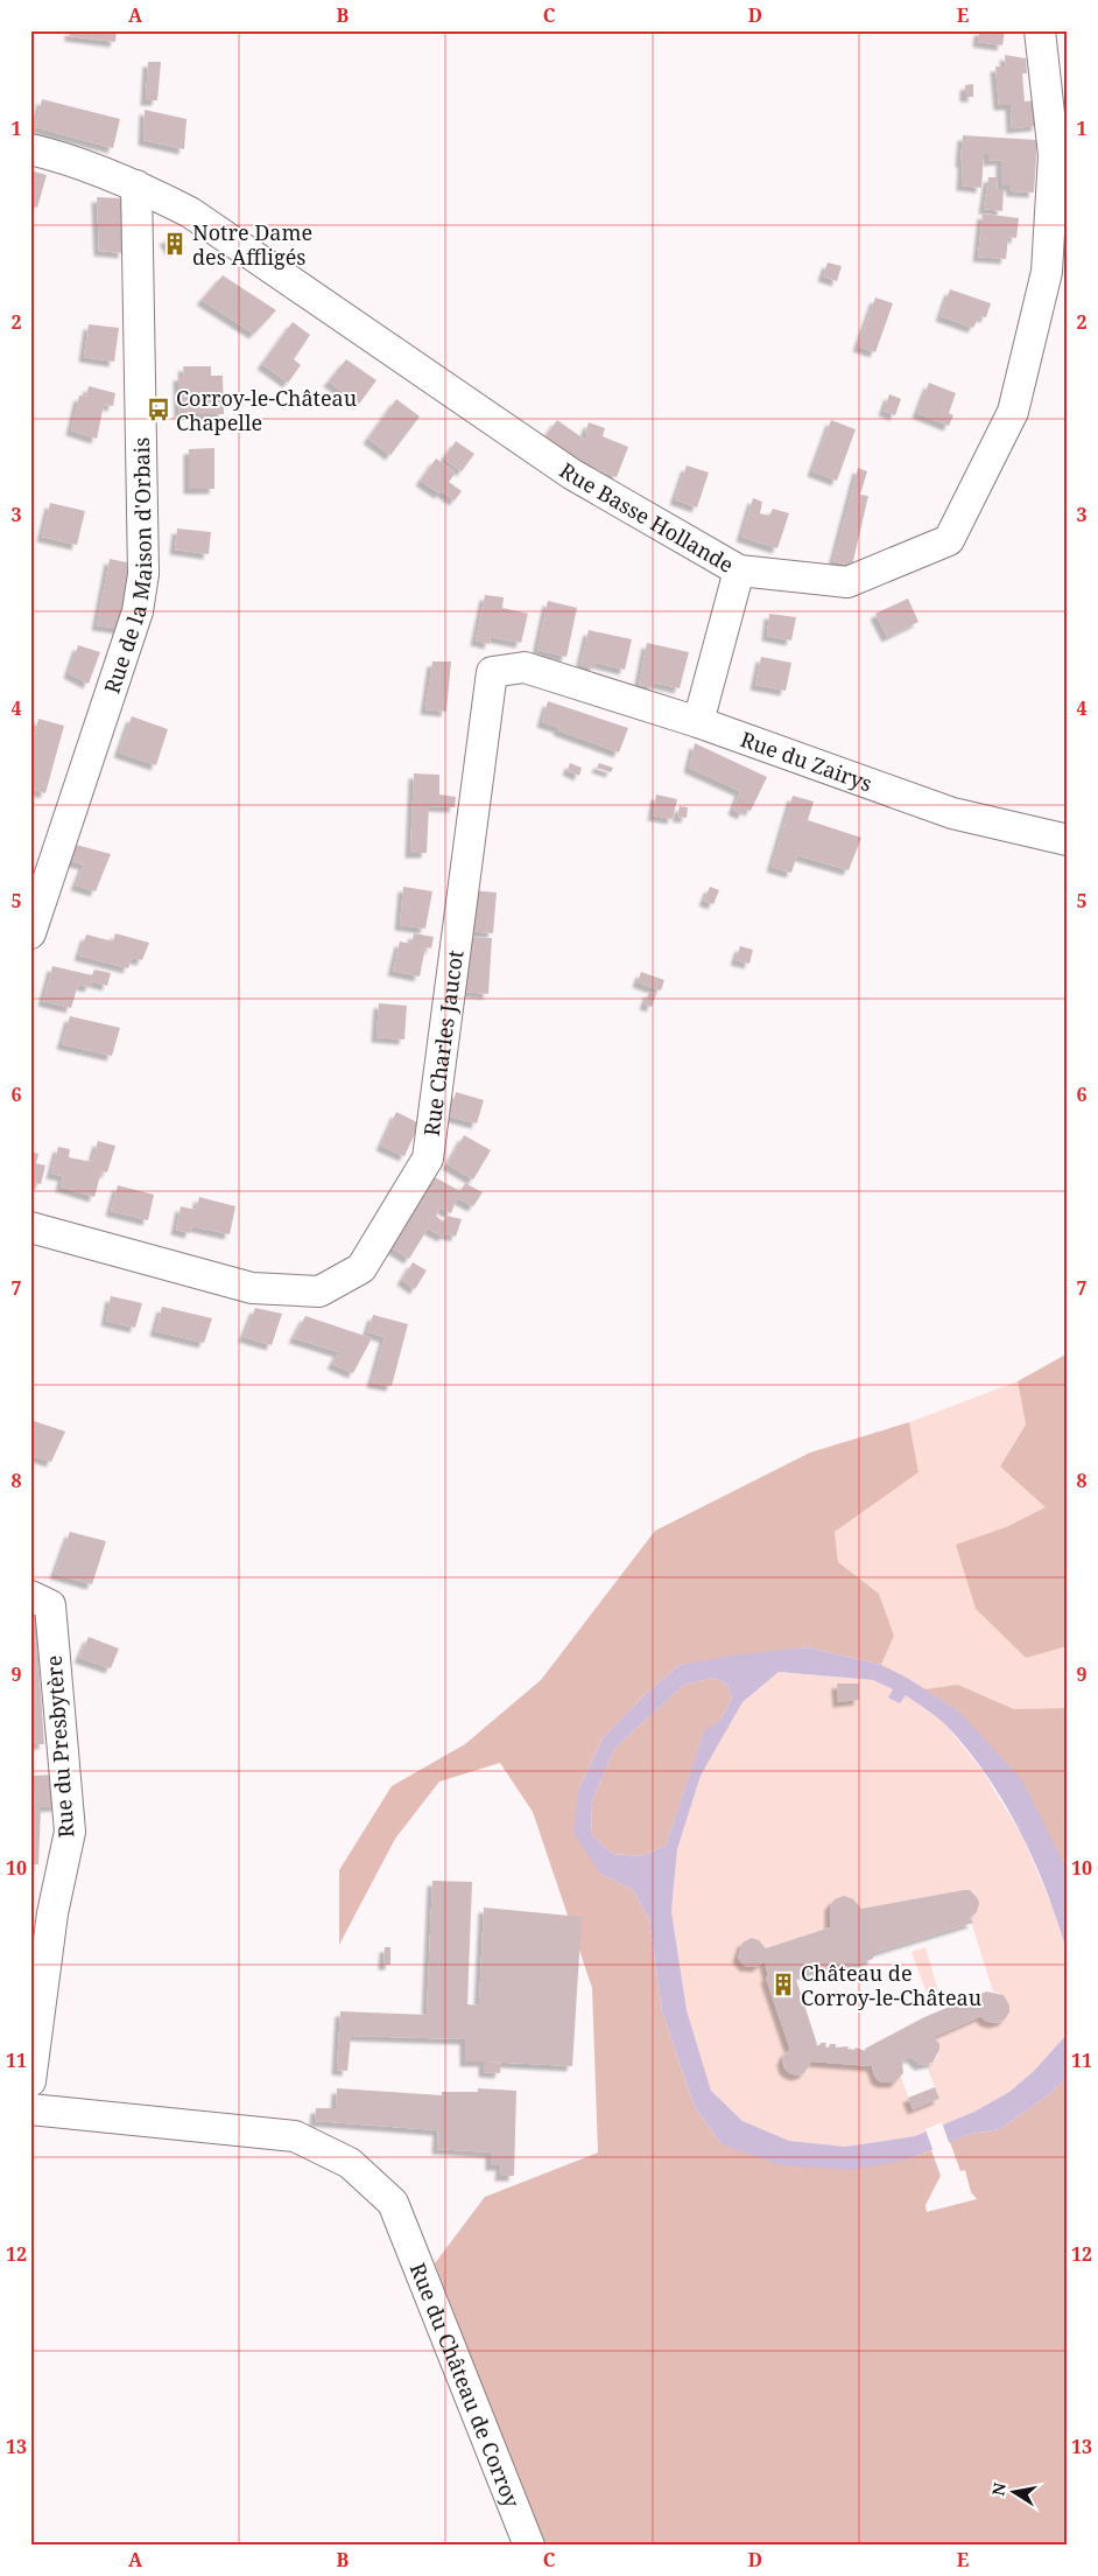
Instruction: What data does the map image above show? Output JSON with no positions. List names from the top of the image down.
{
  "streets": {
    "street": [
      "Rue Basse Hollande",
      "Rue de la Maison d'Orbais",
      "Rue du Zairys",
      "Rue Charles Jaucot",
      "Rue du Presbytère",
      "Rue du Château de Corroy"
    ]
  },
  "crossings": [
    ["Rue Basse Hollande", "Rue de la Maison d'Orbais"],
    ["Rue du Zairys", "Rue Charles Jaucot"]
  ],
  "places": {
    "building": ["Notre Dame des Affligés", "Château de Corroy-le-Château"],
    "bus stop": ["Corroy-le-Château Chapelle"]
  },
  "north": "left",
  "grid": {
    "columns": [
      "A",
      "B",
      "C",
      "D",
      "E"
    ],
    "rows": [
      "1",
      "2",
      "3",
      "4",
      "5",
      "6",
      "7",
      "8",
      "9",
      "10",
      "11",
      "12",
      "13"
    ]
  }
}
